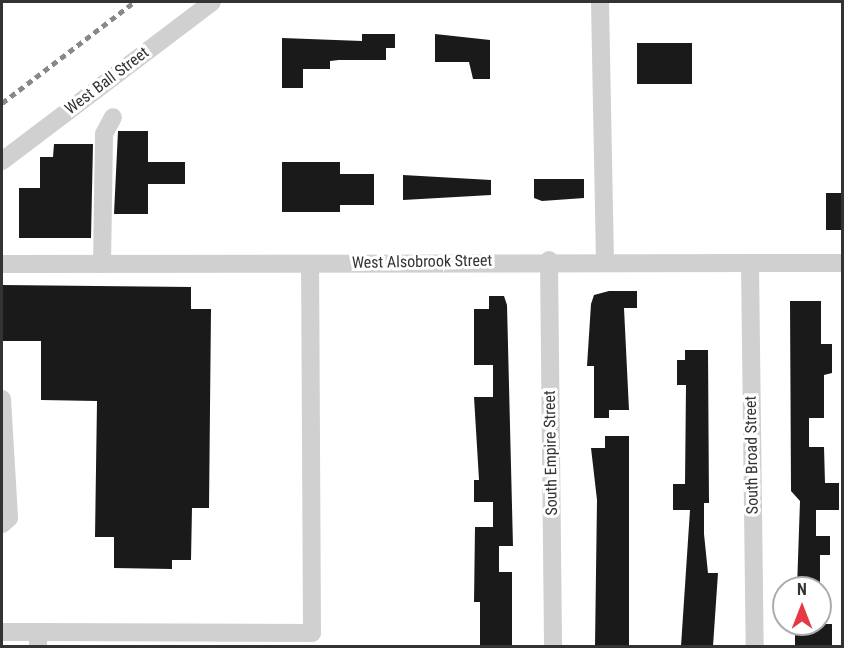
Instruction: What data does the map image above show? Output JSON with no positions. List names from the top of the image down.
{
  "streets": {
    "street": [
      "West Ball Street",
      "West Alsobrook Street",
      "South Empire Street",
      "South Broad Street"
    ]
  },
  "crossings": [
    ["West Alsobrook Street", "South Empire Street"],
    ["West Alsobrook Street", "South Broad Street"]
  ],
  "north": "top"
}
